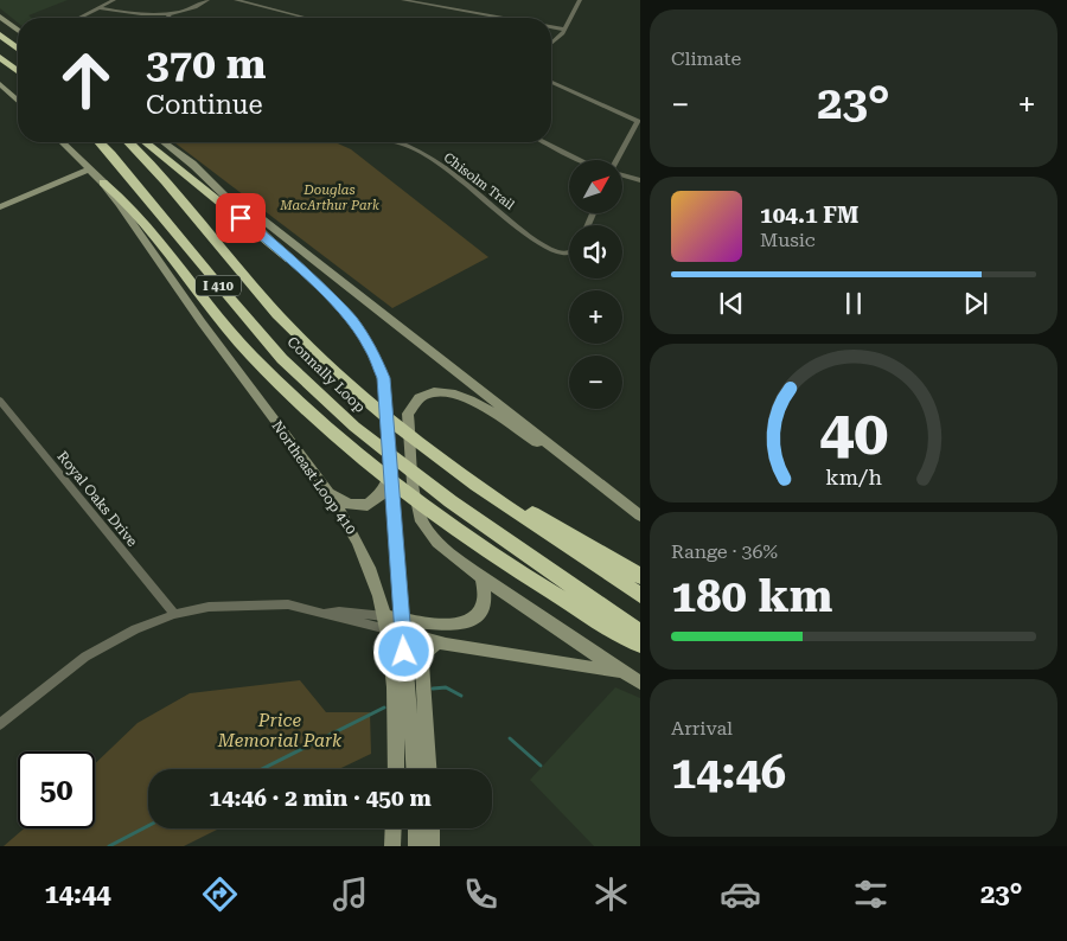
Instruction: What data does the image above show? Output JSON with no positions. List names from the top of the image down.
{
  "streets": {
    "highway": ["I 410", "Connally Loop"],
    "main road": ["Northeast Loop 410"],
    "street": ["Chisolm Trail", "Royal Oaks Drive"]
  },
  "parks": ["Douglas MacArthur Park", "Price Memorial Park"],
  "north": "top right",
  "page": {
    "tile": [
      "Climate",
      ["Range · 36%", "180 km"],
      ["Arrival", "14:46"]
    ],
    "turn": ["370 m", "Continue"],
    "heat": ["−", "23°", "+"],
    "map_buttons": ["+", "−"],
    "song": ["104.1 FM", "Music"],
    "limit": "50",
    "trip": "14:46 · 2 min · 450 m",
    "tabs": ["14:44", "23°"],
    "gauge": ["40", "km/h"]
  }
}
